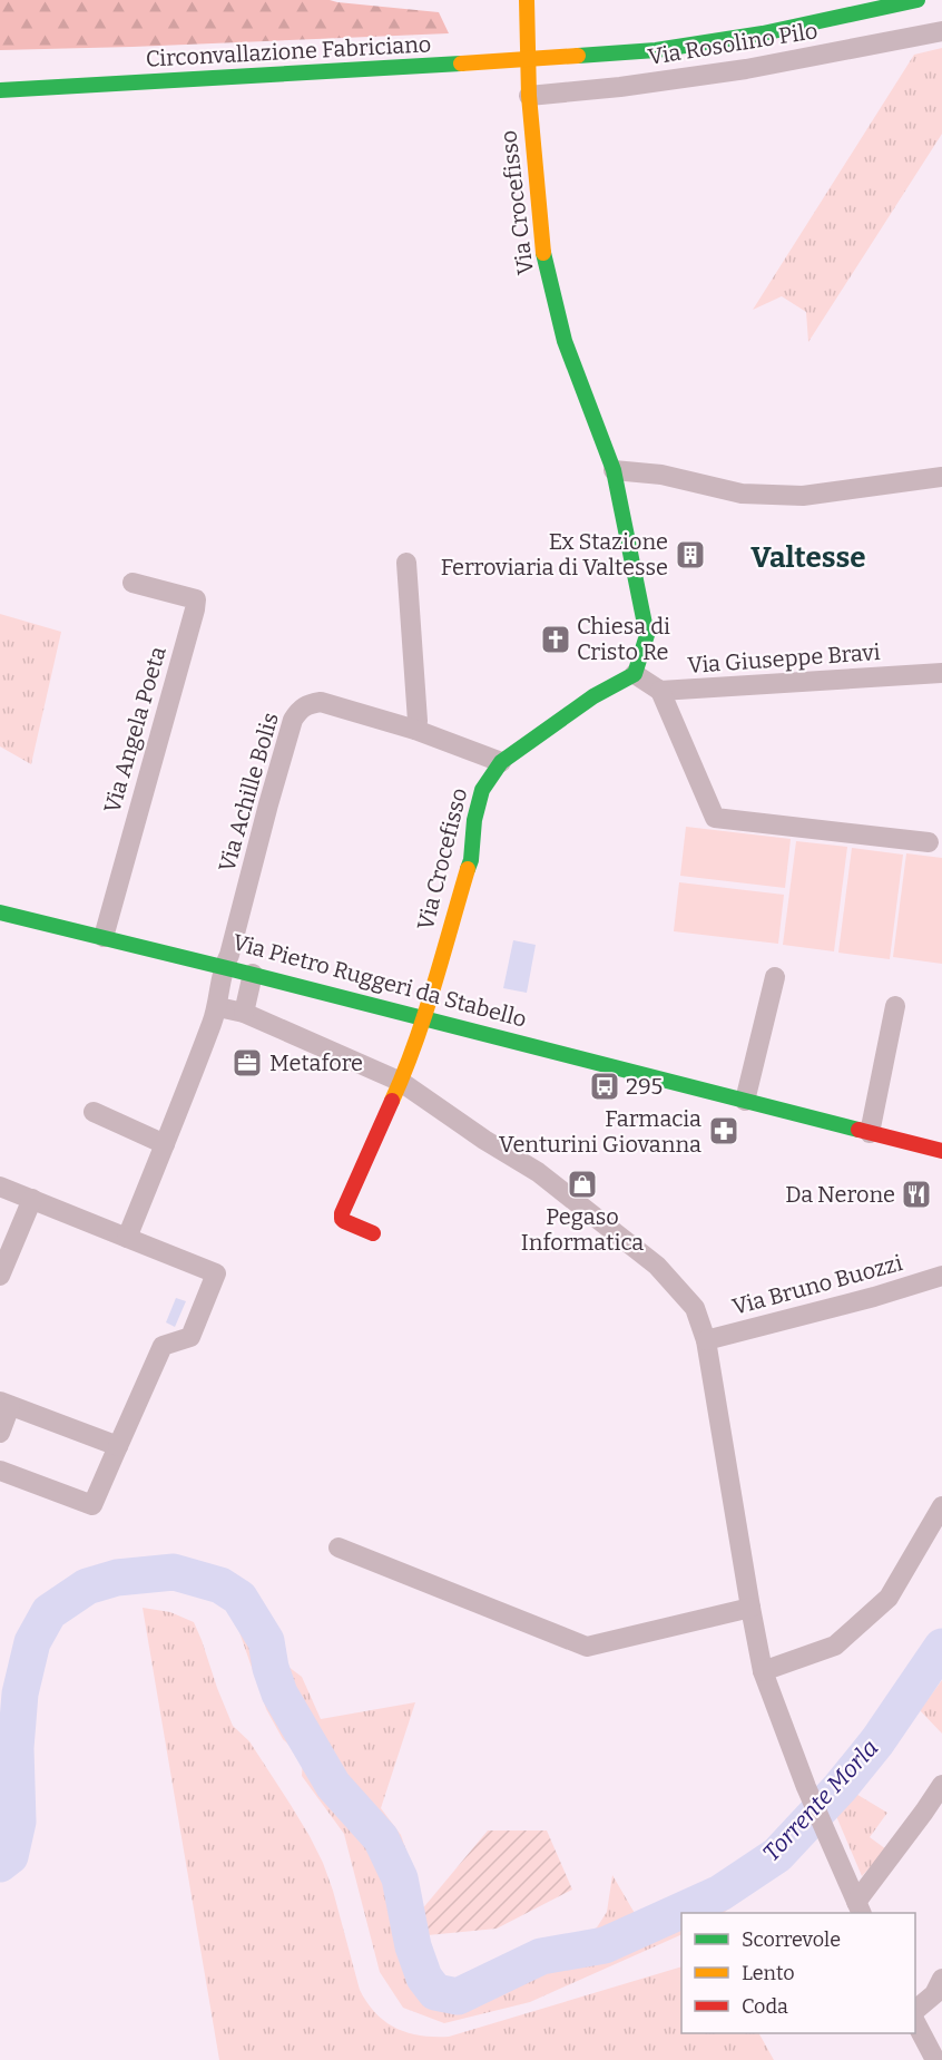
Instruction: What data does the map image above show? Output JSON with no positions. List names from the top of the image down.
{
  "streets": {
    "main road": ["Circonvallazione Fabriciano", "Via Crocefisso", "Via Pietro Ruggeri da Stabello"],
    "street": [
      "Via Rosolino Pilo",
      "Via Giuseppe Bravi",
      "Via Angela Poeta",
      "Via Achille Bolis",
      "Via Bruno Buozzi"
    ]
  },
  "crossings": [
    ["Via Rosolino Pilo", "Via Crocefisso"],
    ["Via Crocefisso", "Via Giuseppe Bravi"],
    ["Via Crocefisso", "Via Achille Bolis"],
    ["Via Crocefisso", "Via Pietro Ruggeri da Stabello"],
    ["Via Angela Poeta", "Via Pietro Ruggeri da Stabello"],
    ["Via Achille Bolis", "Via Pietro Ruggeri da Stabello"]
  ],
  "districts": ["Valtesse"],
  "water": ["Torrente Morla"],
  "places": {
    "building": ["Ex Stazione Ferroviaria di Valtesse"],
    "church": ["Chiesa di Cristo Re"],
    "office": ["Metafore"],
    "bus stop": ["295"],
    "pharmacy": ["Farmacia Venturini Giovanna"],
    "shop": ["Pegaso Informatica"],
    "restaurant": ["Da Nerone"]
  },
  "legend": ["Scorrevole", "Lento", "Coda"]
}
